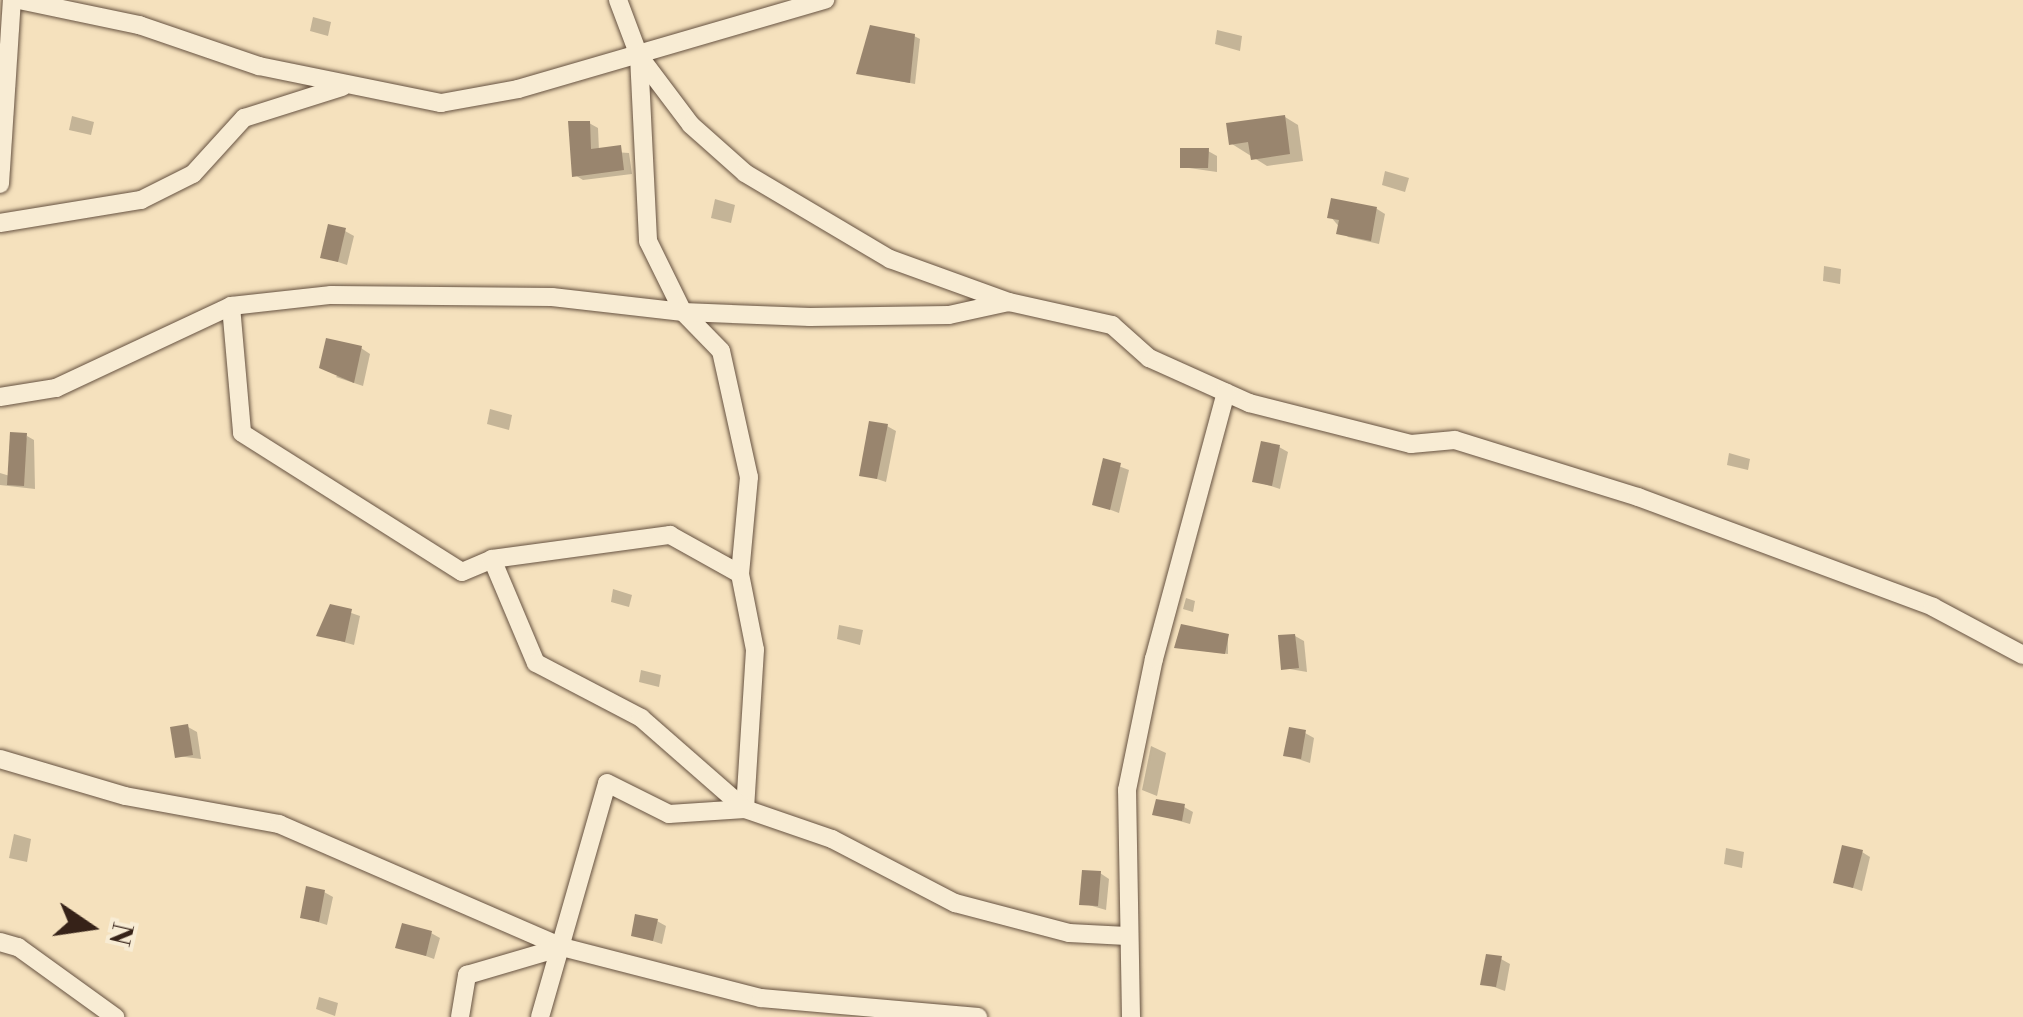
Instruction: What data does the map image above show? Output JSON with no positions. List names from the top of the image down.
{
  "north": "right"
}
